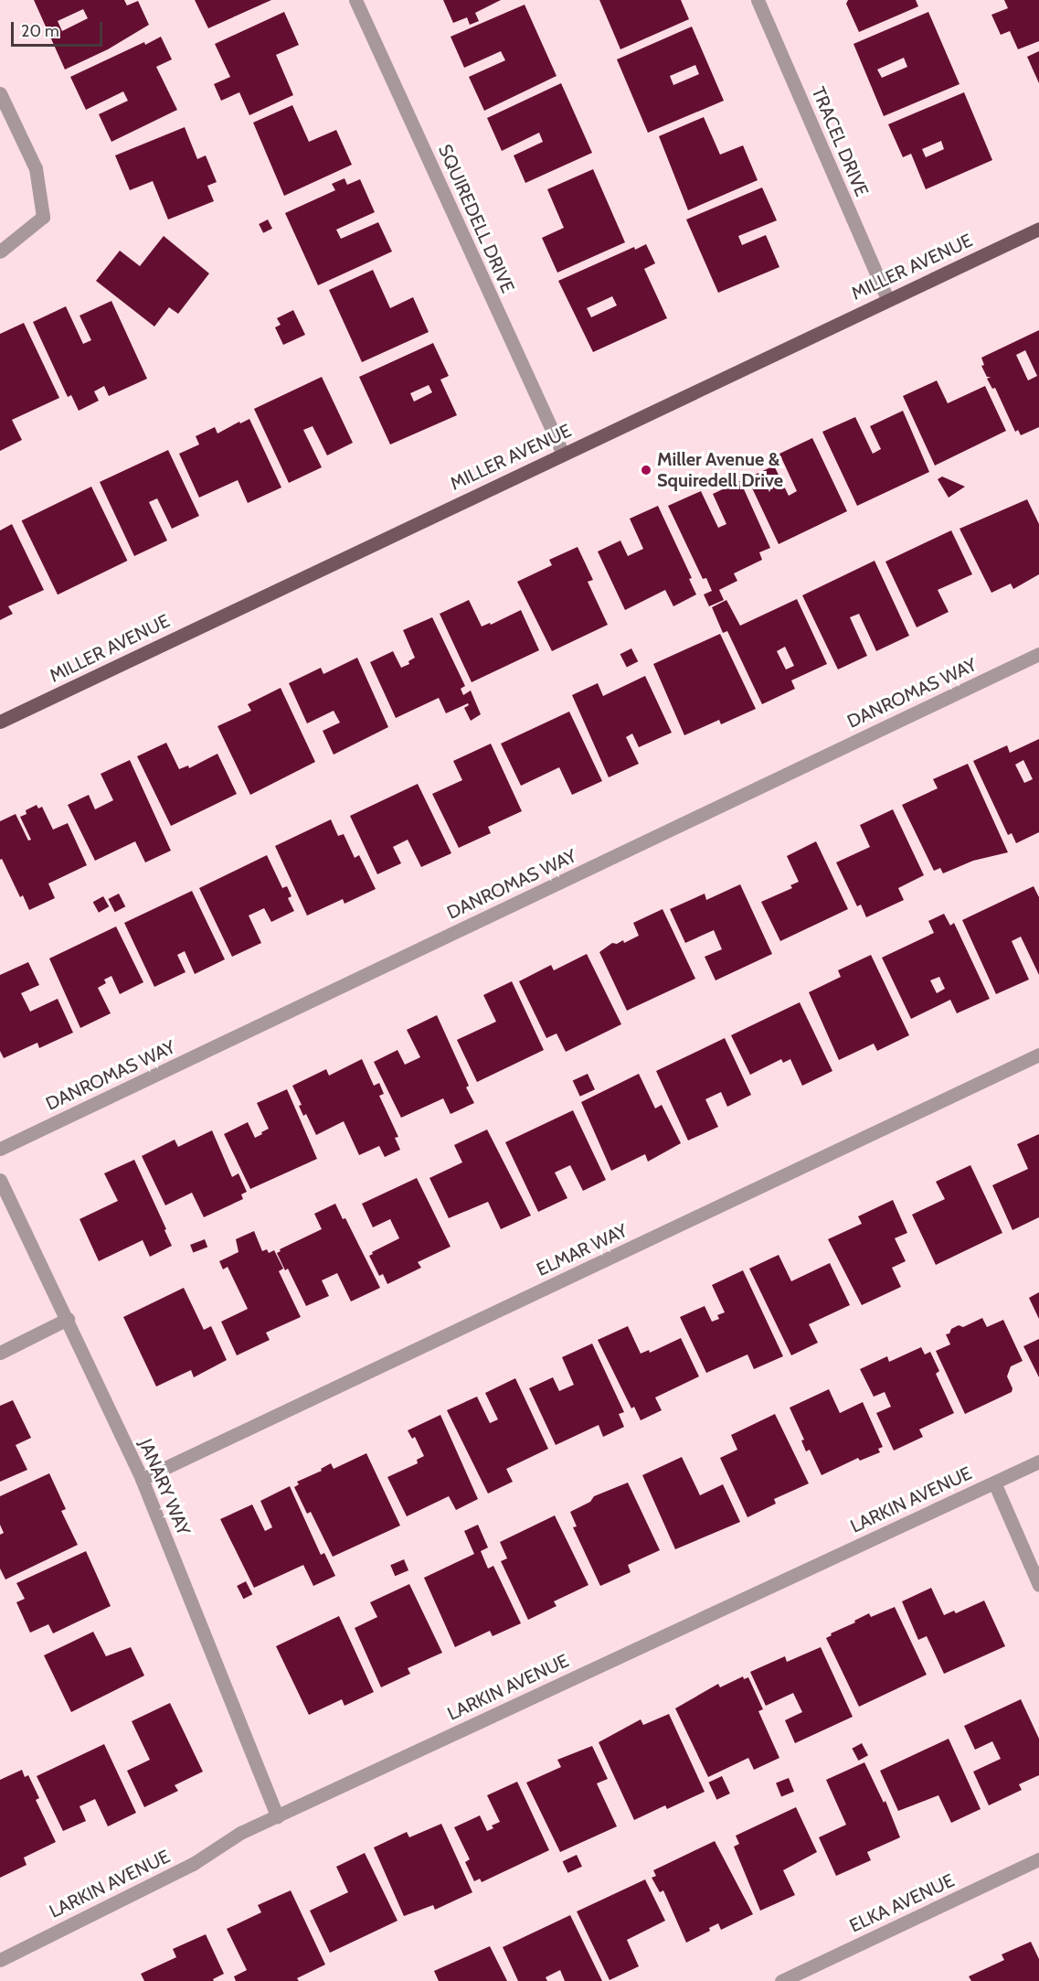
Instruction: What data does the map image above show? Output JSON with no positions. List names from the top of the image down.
{
  "streets": {
    "main road": ["MILLER AVENUE"],
    "street": [
      "TRACEL DRIVE",
      "SQUIREDELL DRIVE",
      "DANROMAS WAY",
      "ELMAR WAY",
      "JANARY WAY",
      "LARKIN AVENUE",
      "ELKA AVENUE"
    ]
  },
  "crossings": [
    ["TRACEL DRIVE", "MILLER AVENUE"],
    ["SQUIREDELL DRIVE", "MILLER AVENUE"],
    ["ELMAR WAY", "JANARY WAY"],
    ["JANARY WAY", "LARKIN AVENUE"]
  ],
  "places": ["Miller Avenue & Squiredell Drive"],
  "scale_bar": "20 m"
}
